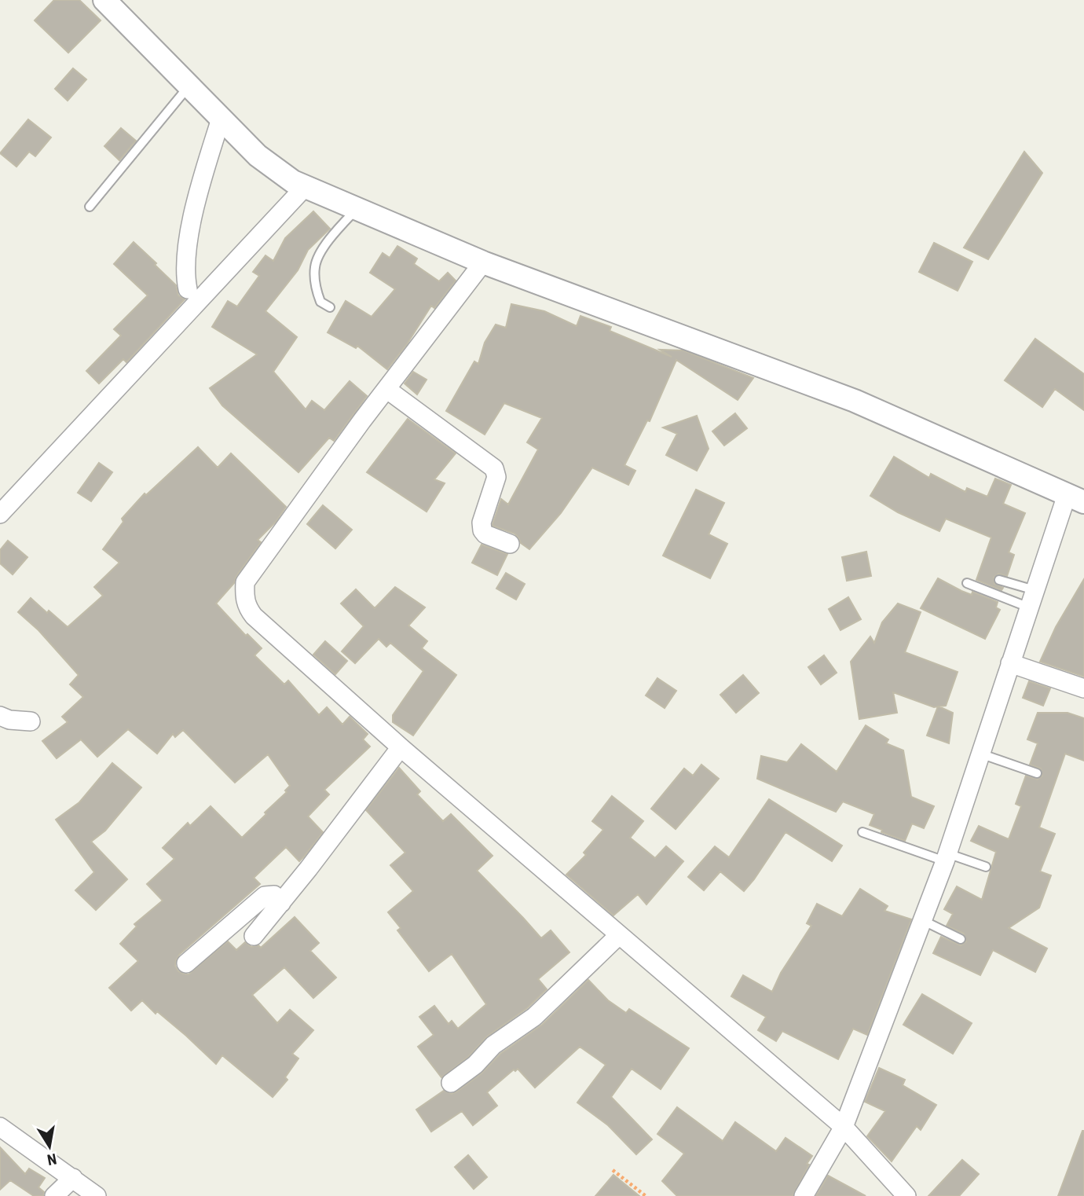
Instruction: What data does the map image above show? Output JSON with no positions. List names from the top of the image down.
{
  "north": "bottom"
}
